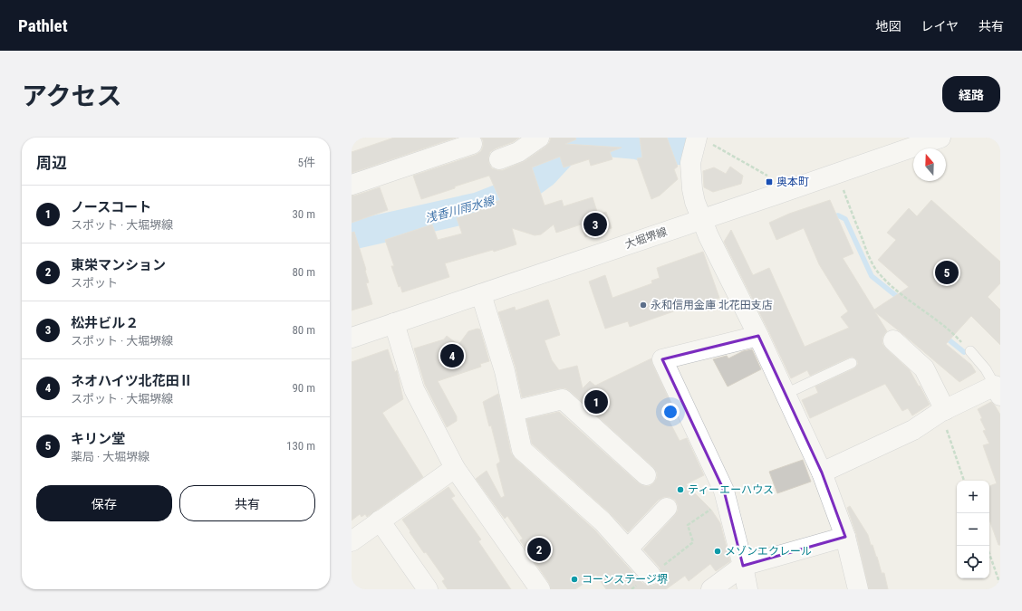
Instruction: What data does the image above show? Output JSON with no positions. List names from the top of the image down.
{
  "streets": {
    "street": ["大堀堺線"]
  },
  "water": ["浅香川雨水線"],
  "places": {
    "transit": ["奥本町"],
    "other": [
      "永和信用金庫 北花田支店",
      "ティーエーハウス",
      "メゾンエクレール",
      "コーンステージ堺"
    ]
  },
  "north": "top",
  "page": {
    "header": "Pathlet",
    "nav": ["地図", "レイヤ", "共有"],
    "title": "アクセス",
    "buttons": [
      "経路",
      ["保存", "共有"]
    ],
    "heading": ["周辺", "5件"],
    "list": [
      {
        "mark": "1",
        "name": "ノースコート",
        "note": "スポット · 大堀堺線",
        "value": "30 m"
      },
      {
        "mark": "2",
        "name": "東栄マンション",
        "note": "スポット",
        "value": "80 m"
      },
      {
        "mark": "3",
        "name": "松井ビル２",
        "note": "スポット · 大堀堺線",
        "value": "80 m"
      },
      {
        "mark": "4",
        "name": "ネオハイツ北花田Ⅱ",
        "note": "スポット · 大堀堺線",
        "value": "90 m"
      },
      {
        "mark": "5",
        "name": "キリン堂",
        "note": "薬局 · 大堀堺線",
        "value": "130 m"
      }
    ],
    "pins": [
      "3",
      "5",
      "4",
      "1",
      "2"
    ],
    "map_buttons": ["+", "−"]
  }
}
